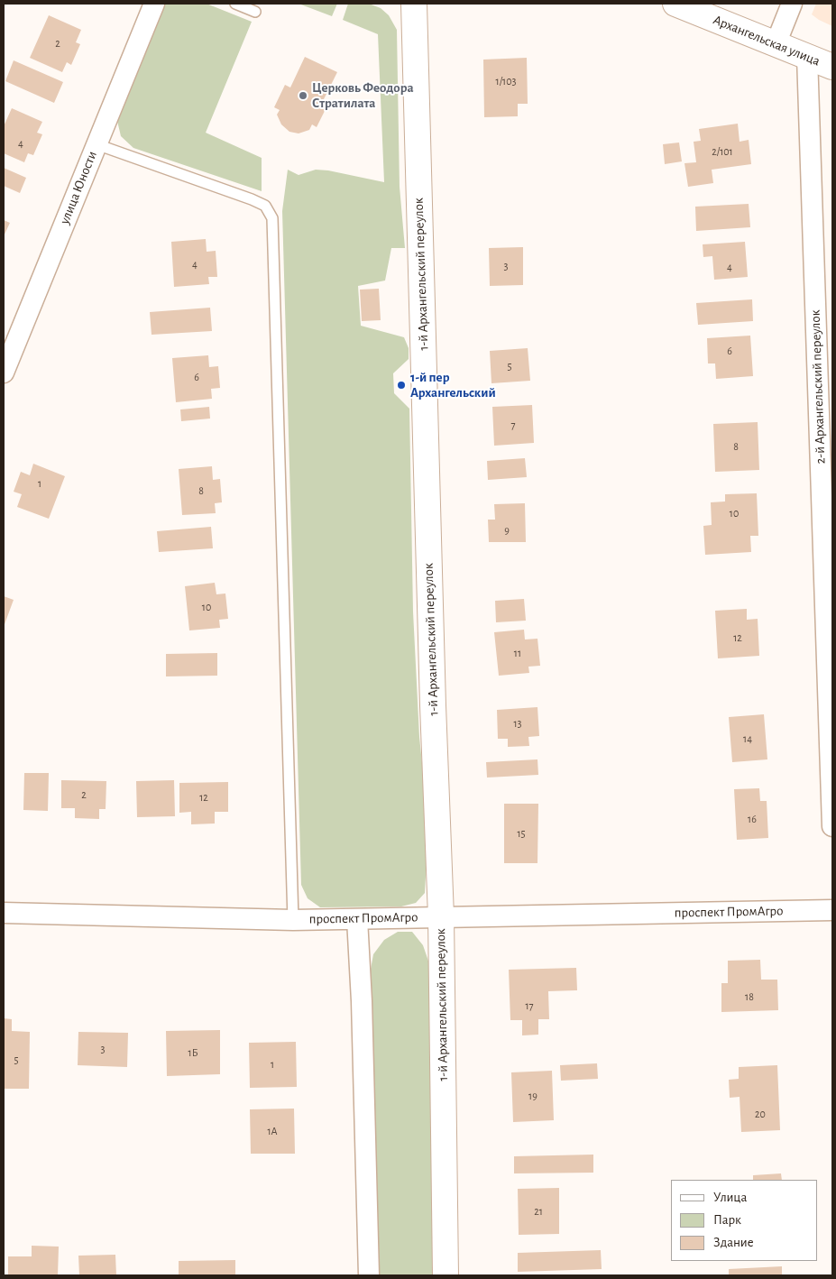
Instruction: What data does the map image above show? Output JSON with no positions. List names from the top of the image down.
{
  "streets": {
    "street": [
      "Архангельская улица",
      "улица Юности",
      "1-й Архангельский переулок",
      "2-й Архангельский переулок",
      "проспект ПромАгро"
    ]
  },
  "crossings": [
    ["Архангельская улица", "2-й Архангельский переулок"],
    ["1-й Архангельский переулок", "проспект ПромАгро"]
  ],
  "places": ["Церковь Феодора Стратилата", "1-й пер Архангельский"],
  "house_numbers": [
    "2",
    "1/103",
    "4",
    "2/101",
    "4",
    "3",
    "4",
    "6",
    "5",
    "6",
    "7",
    "8",
    "1",
    "8",
    "10",
    "9",
    "10",
    "12",
    "11",
    "13",
    "14",
    "2",
    "12",
    "16",
    "15",
    "18",
    "17",
    "3",
    "1Б",
    "5",
    "1",
    "19",
    "20",
    "1А",
    "21"
  ],
  "legend": ["Улица", "Парк", "Здание"]
}
